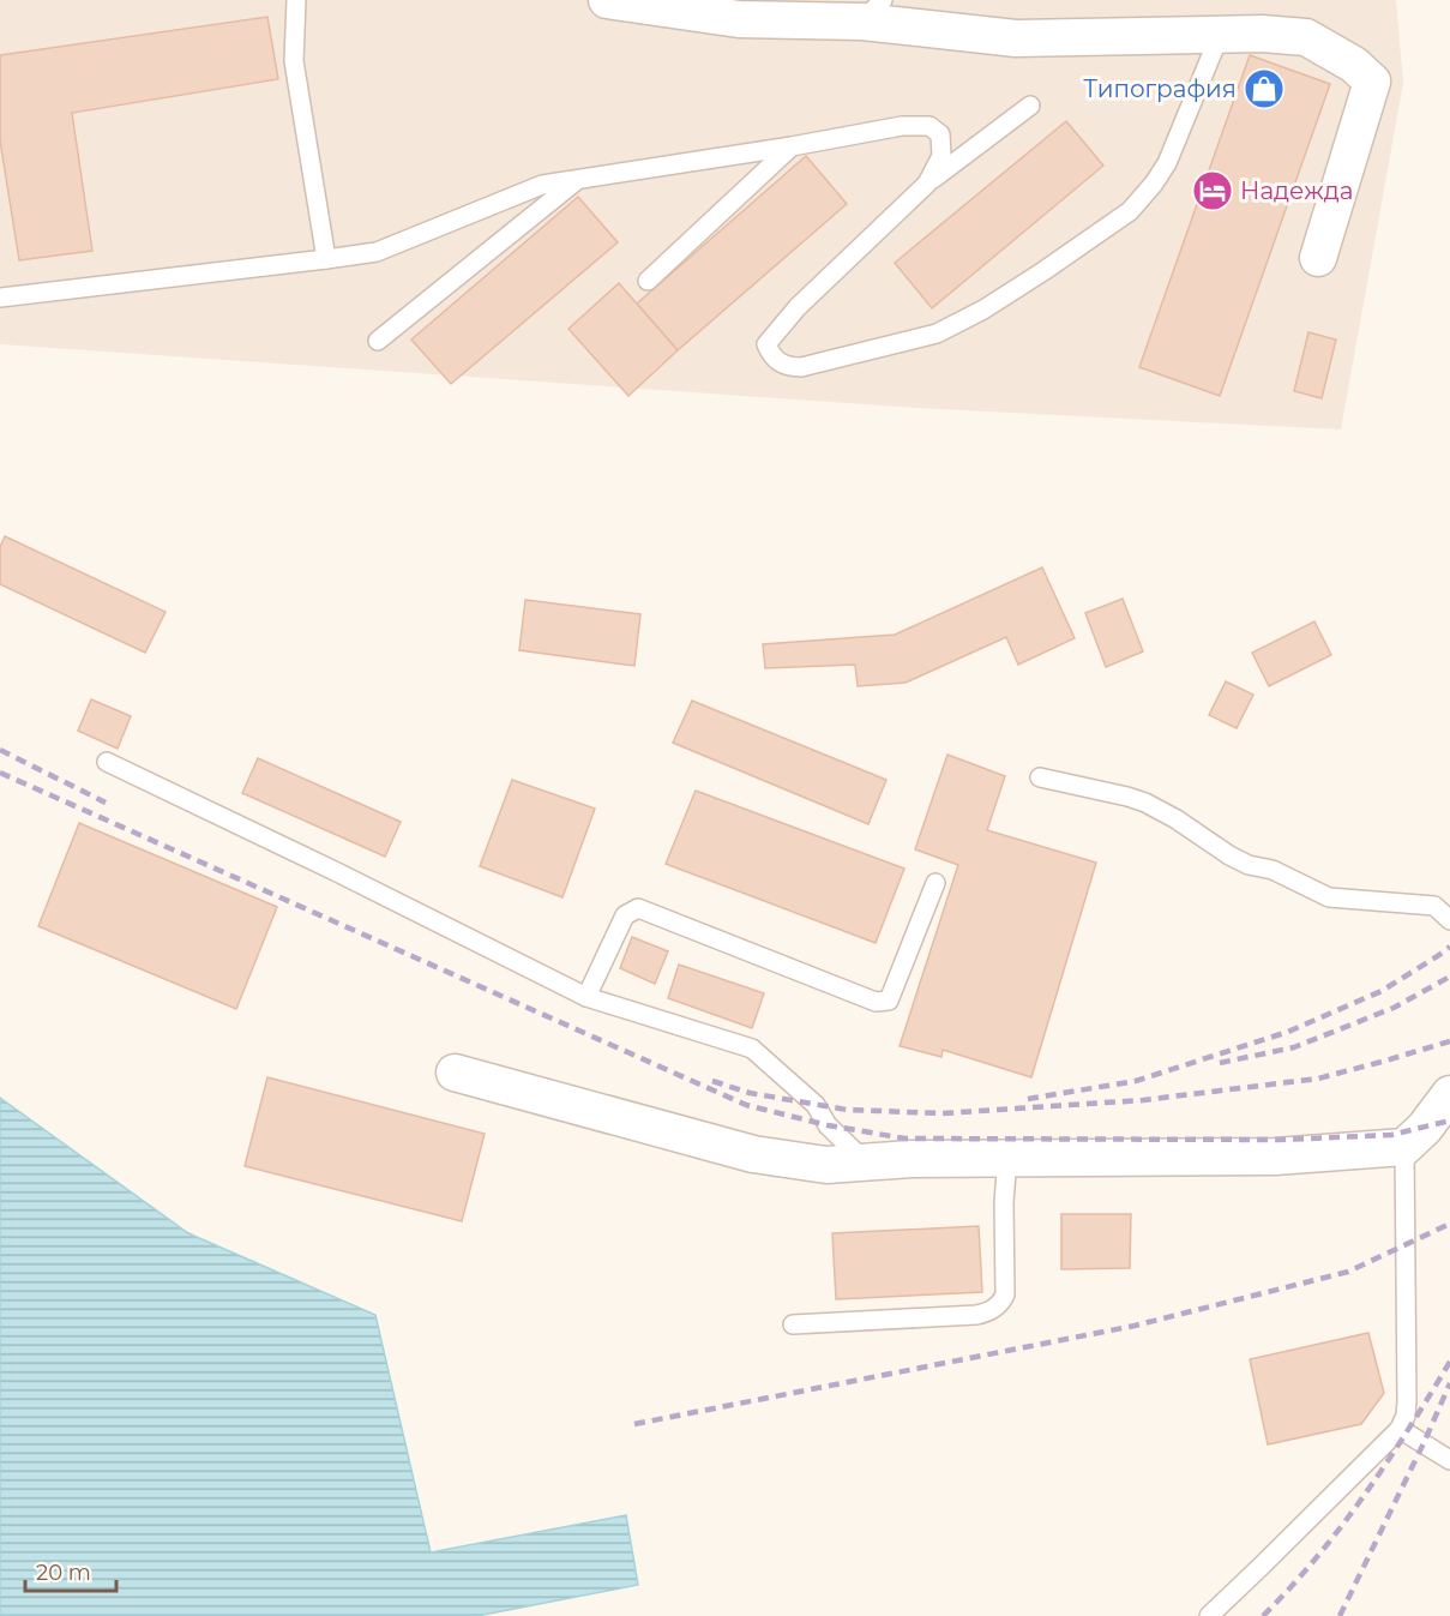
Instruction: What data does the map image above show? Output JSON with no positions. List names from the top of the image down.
{
  "places": {
    "shop": ["Типография"],
    "hotel": ["Надежда"]
  },
  "scale_bar": "20 m"
}
